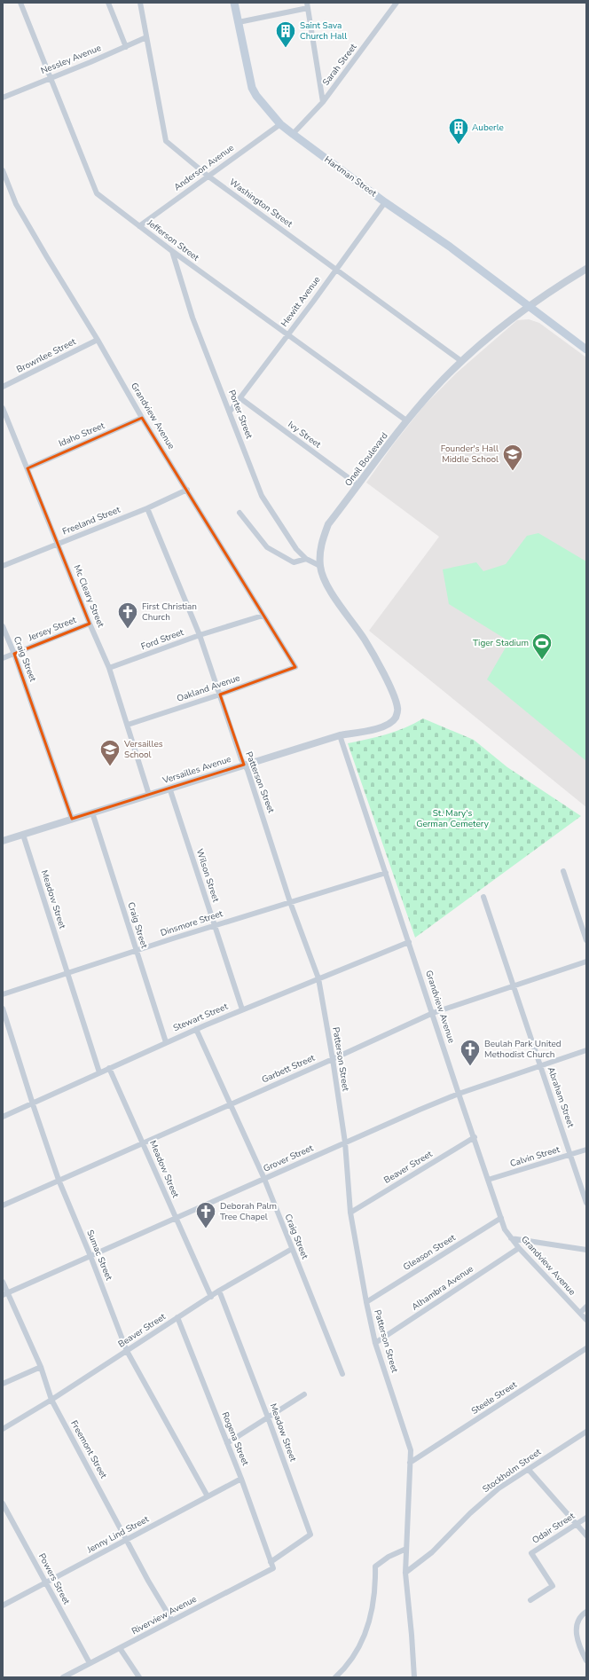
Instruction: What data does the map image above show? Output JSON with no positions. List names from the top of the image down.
{
  "streets": {
    "main road": ["Hartman Street"],
    "street": [
      "Nessley Avenue",
      "Sarah Street",
      "Anderson Avenue",
      "Washington Street",
      "Jefferson Street",
      "Hewitt Avenue",
      "Brownlee Street",
      "Porter Street",
      "Grandview Avenue",
      "Idaho Street",
      "Ivy Street",
      "Oneil Boulevard",
      "Freeland Street",
      "Mc Cleary Street",
      "Jersey Street",
      "Ford Street",
      "Craig Street",
      "Oakland Avenue",
      "Versailles Avenue",
      "Patterson Street",
      "Wilson Street",
      "Meadow Street",
      "Dinsmore Street",
      "Stewart Street",
      "Garbett Street",
      "Abraham Street",
      "Calvin Street",
      "Grover Street",
      "Beaver Street",
      "Gleason Street",
      "Sumac Street",
      "Alhambra Avenue",
      "Steele Street",
      "Rogena Street",
      "Freemont Street",
      "Stockholm Street",
      "Odair Street",
      "Jenny Lind Street",
      "Powers Street",
      "Riverview Avenue"
    ]
  },
  "crossings": [
    ["Nessley Avenue", "Washington Street"],
    ["Nessley Avenue", "Jefferson Street"],
    ["Sarah Street", "Hartman Street"],
    ["Anderson Avenue", "Hartman Street"],
    ["Anderson Avenue", "Washington Street"],
    ["Anderson Avenue", "Jefferson Street"],
    ["Hartman Street", "Hewitt Avenue"],
    ["Hartman Street", "Oneil Boulevard"],
    ["Washington Street", "Hewitt Avenue"],
    ["Washington Street", "Oneil Boulevard"],
    ["Jefferson Street", "Hewitt Avenue"],
    ["Jefferson Street", "Porter Street"],
    ["Jefferson Street", "Oneil Boulevard"],
    ["Hewitt Avenue", "Porter Street"],
    ["Hewitt Avenue", "Ivy Street"],
    ["Brownlee Street", "Grandview Avenue"],
    ["Porter Street", "Oneil Boulevard"],
    ["Grandview Avenue", "Idaho Street"],
    ["Grandview Avenue", "Freeland Street"],
    ["Grandview Avenue", "Ford Street"],
    ["Grandview Avenue", "Oakland Avenue"],
    ["Grandview Avenue", "Versailles Avenue"],
    ["Grandview Avenue", "Dinsmore Street"],
    ["Grandview Avenue", "Stewart Street"],
    ["Grandview Avenue", "Garbett Street"],
    ["Grandview Avenue", "Calvin Street"],
    ["Grandview Avenue", "Grover Street"],
    ["Grandview Avenue", "Beaver Street"],
    ["Grandview Avenue", "Gleason Street"],
    ["Grandview Avenue", "Alhambra Avenue"],
    ["Idaho Street", "Mc Cleary Street"],
    ["Ivy Street", "Oneil Boulevard"],
    ["Oneil Boulevard", "Versailles Avenue"],
    ["Freeland Street", "Mc Cleary Street"],
    ["Freeland Street", "Patterson Street"],
    ["Mc Cleary Street", "Jersey Street"],
    ["Mc Cleary Street", "Ford Street"],
    ["Mc Cleary Street", "Oakland Avenue"],
    ["Mc Cleary Street", "Versailles Avenue"],
    ["Jersey Street", "Craig Street"],
    ["Ford Street", "Patterson Street"],
    ["Craig Street", "Versailles Avenue"],
    ["Craig Street", "Dinsmore Street"],
    ["Craig Street", "Stewart Street"],
    ["Craig Street", "Garbett Street"],
    ["Craig Street", "Grover Street"],
    ["Craig Street", "Beaver Street"],
    ["Oakland Avenue", "Patterson Street"],
    ["Versailles Avenue", "Patterson Street"],
    ["Versailles Avenue", "Wilson Street"],
    ["Versailles Avenue", "Meadow Street"],
    ["Patterson Street", "Dinsmore Street"],
    ["Patterson Street", "Stewart Street"],
    ["Patterson Street", "Garbett Street"],
    ["Patterson Street", "Grover Street"],
    ["Patterson Street", "Beaver Street"],
    ["Patterson Street", "Gleason Street"],
    ["Patterson Street", "Alhambra Avenue"],
    ["Patterson Street", "Steele Street"],
    ["Patterson Street", "Stockholm Street"],
    ["Wilson Street", "Dinsmore Street"],
    ["Wilson Street", "Stewart Street"],
    ["Meadow Street", "Dinsmore Street"],
    ["Meadow Street", "Stewart Street"],
    ["Meadow Street", "Garbett Street"],
    ["Meadow Street", "Grover Street"],
    ["Meadow Street", "Beaver Street"],
    ["Meadow Street", "Rogena Street"],
    ["Stewart Street", "Sumac Street"],
    ["Garbett Street", "Abraham Street"],
    ["Garbett Street", "Sumac Street"],
    ["Abraham Street", "Calvin Street"],
    ["Abraham Street", "Grover Street"],
    ["Grover Street", "Sumac Street"],
    ["Grover Street", "Freemont Street"],
    ["Beaver Street", "Sumac Street"],
    ["Beaver Street", "Rogena Street"],
    ["Beaver Street", "Freemont Street"],
    ["Sumac Street", "Jenny Lind Street"],
    ["Rogena Street", "Jenny Lind Street"],
    ["Rogena Street", "Riverview Avenue"],
    ["Freemont Street", "Jenny Lind Street"],
    ["Freemont Street", "Riverview Avenue"],
    ["Jenny Lind Street", "Powers Street"],
    ["Powers Street", "Riverview Avenue"]
  ],
  "parks": ["St. Mary's German Cemetery"],
  "places": {
    "building": ["Saint Sava Church Hall", "Auberle"],
    "school or university": ["Founder's Hall Middle School", "Versailles School"],
    "church": ["First Christian Church", "Beulah Park United Methodist Church", "Deborah Palm Tree Chapel"],
    "sports": ["Tiger Stadium"]
  }
}
